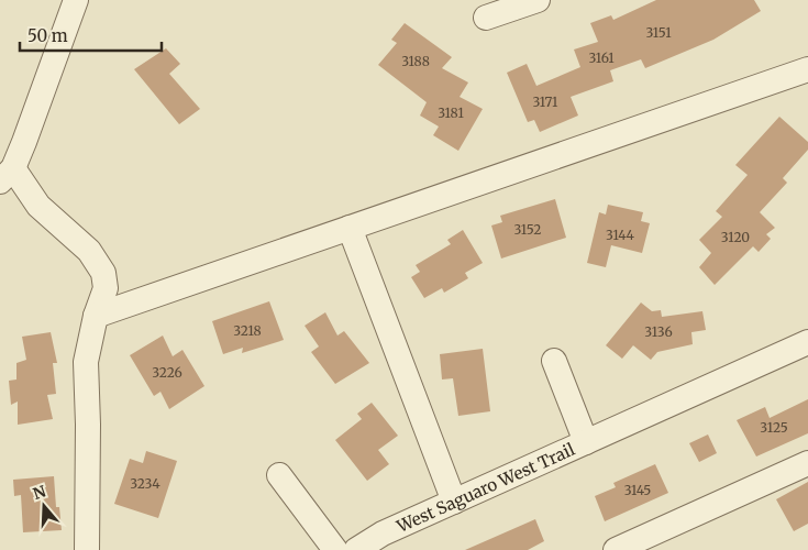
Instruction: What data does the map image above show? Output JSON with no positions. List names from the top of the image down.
{
  "streets": {
    "street": ["West Saguaro West Trail"]
  },
  "house_numbers": [
    "3151",
    "3161",
    "3188",
    "3171",
    "3181",
    "3152",
    "3144",
    "3120",
    "3218",
    "3136",
    "3226",
    "3125",
    "3234",
    "3145"
  ],
  "scale_bar": "50 m",
  "north": "top"
}
